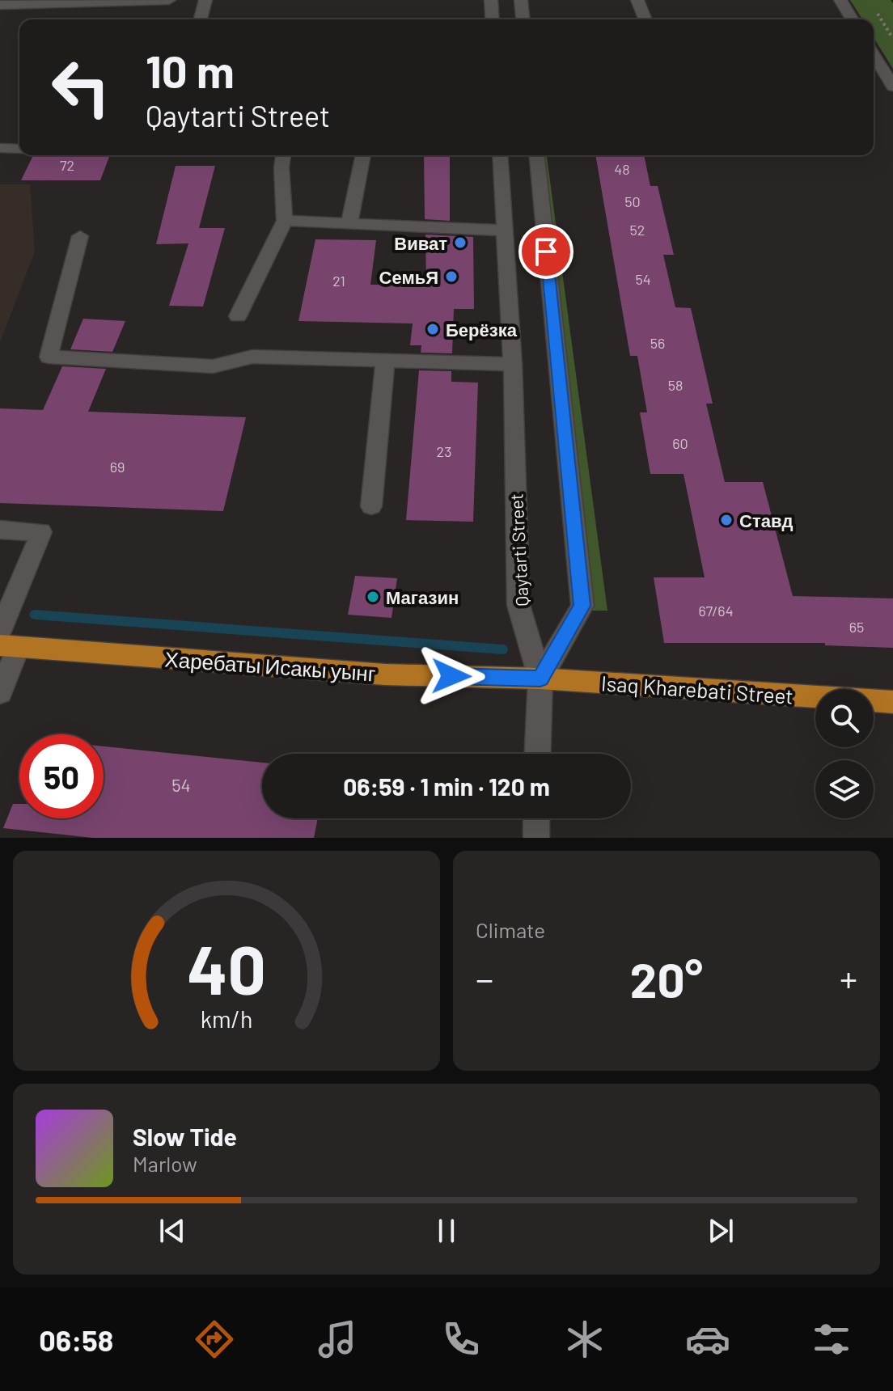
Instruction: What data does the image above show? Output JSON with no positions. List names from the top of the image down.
{
  "streets": {
    "main road": ["Харебаты Исакы уынг", "Isaq Kharebati Street"],
    "street": ["Qaytarti Street"]
  },
  "crossings": [
    ["Qaytarti Street", "Харебаты Исакы уынг"],
    ["Qaytarti Street", "Isaq Kharebati Street"],
    ["Харебаты Исакы уынг", "Isaq Kharebati Street"]
  ],
  "places": [
    "Виват",
    "СемьЯ",
    "Берёзка",
    "Ставд",
    "Магазин"
  ],
  "house_numbers": [
    "72",
    "48",
    "50",
    "52",
    "54",
    "21",
    "56",
    "58",
    "60",
    "23",
    "69",
    "67/64",
    "65",
    "54"
  ],
  "page": {
    "turn": ["10 m", "Qaytarti Street"],
    "limit": "50",
    "trip": "06:59 · 1 min · 120 m",
    "tile": "Climate",
    "heat": ["−", "20°", "+"],
    "song": ["Slow Tide", "Marlow"],
    "tabs": "06:58",
    "gauge": ["40", "km/h"]
  }
}
